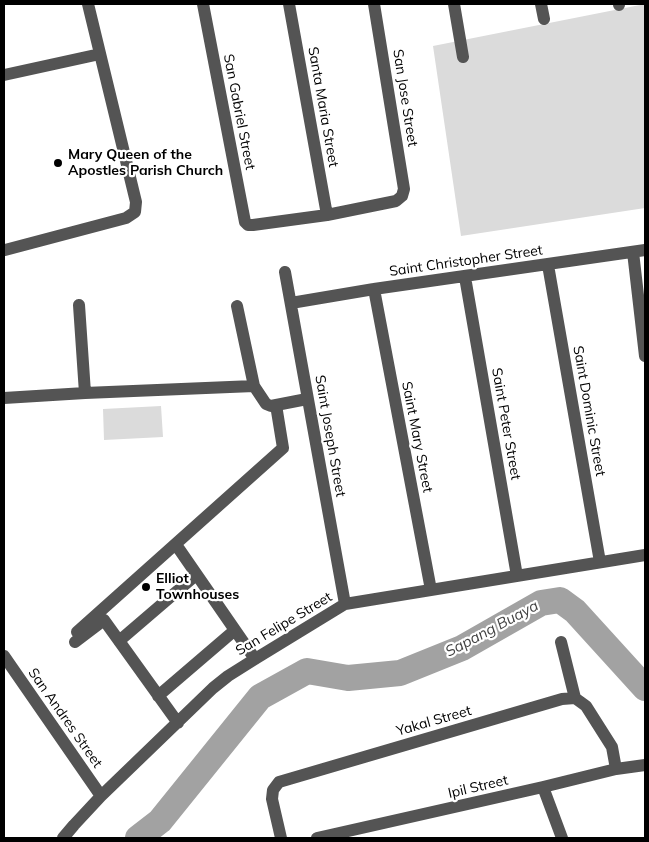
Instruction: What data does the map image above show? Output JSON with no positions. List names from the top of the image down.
{
  "streets": {
    "street": [
      "San Jose Street",
      "Santa Maria Street",
      "San Gabriel Street",
      "Saint Christopher Street",
      "Saint Dominic Street",
      "Saint Peter Street",
      "Saint Joseph Street",
      "Saint Mary Street",
      "San Felipe Street",
      "San Andres Street",
      "Yakal Street",
      "Ipil Street"
    ]
  },
  "crossings": [
    ["San Jose Street", "Santa Maria Street"],
    ["San Jose Street", "San Gabriel Street"],
    ["Santa Maria Street", "San Gabriel Street"],
    ["Saint Christopher Street", "Saint Dominic Street"],
    ["Saint Christopher Street", "Saint Peter Street"],
    ["Saint Christopher Street", "Saint Joseph Street"],
    ["Saint Christopher Street", "Saint Mary Street"],
    ["Saint Dominic Street", "San Felipe Street"],
    ["Saint Peter Street", "San Felipe Street"],
    ["Saint Joseph Street", "San Felipe Street"],
    ["Saint Mary Street", "San Felipe Street"],
    ["San Felipe Street", "San Andres Street"]
  ],
  "water": ["Sapang Buaya"],
  "places": ["Mary Queen of the Apostles Parish Church", "Elliot Townhouses"]
}
